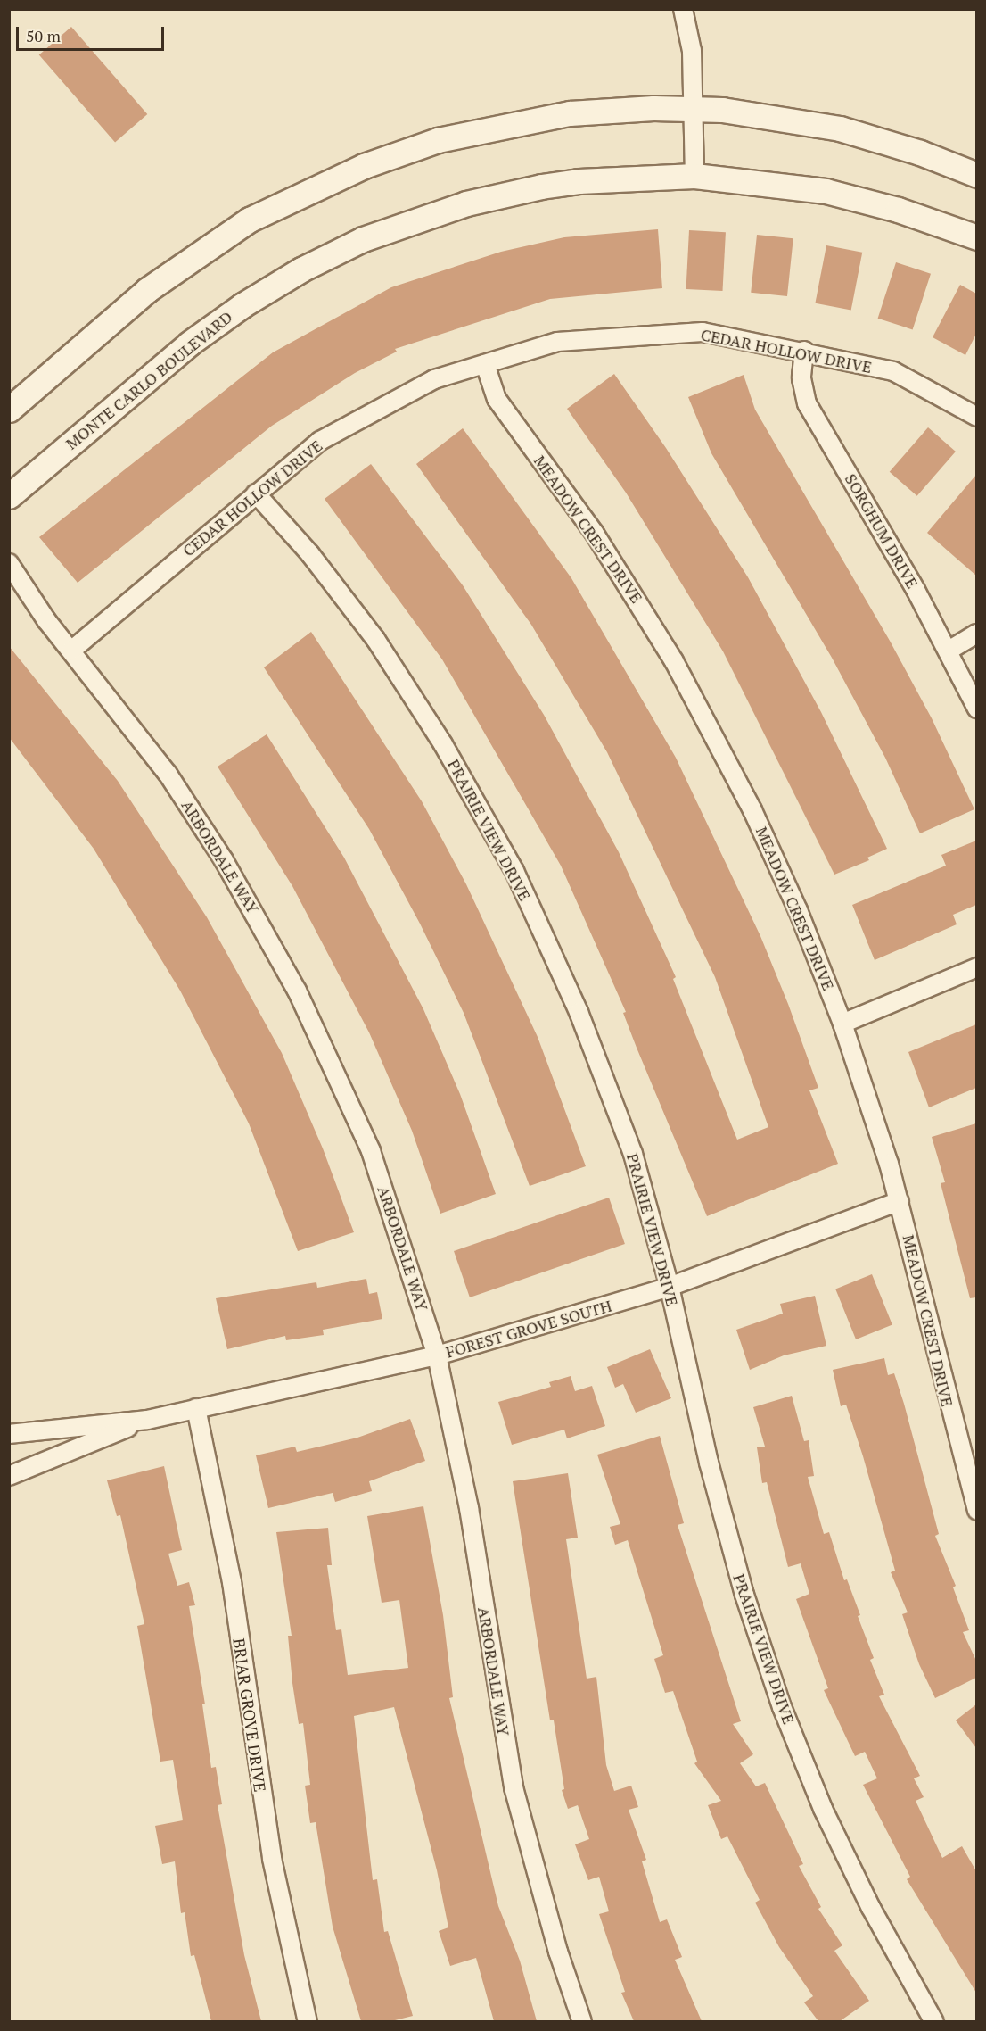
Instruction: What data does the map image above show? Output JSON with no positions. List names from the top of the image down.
{
  "streets": {
    "main road": ["MONTE CARLO BOULEVARD"],
    "street": [
      "CEDAR HOLLOW DRIVE",
      "MEADOW CREST DRIVE",
      "SORGHUM DRIVE",
      "PRAIRIE VIEW DRIVE",
      "ARBORDALE WAY",
      "FOREST GROVE SOUTH",
      "BRIAR GROVE DRIVE"
    ]
  },
  "crossings": [
    ["CEDAR HOLLOW DRIVE", "MEADOW CREST DRIVE"],
    ["CEDAR HOLLOW DRIVE", "SORGHUM DRIVE"],
    ["CEDAR HOLLOW DRIVE", "PRAIRIE VIEW DRIVE"],
    ["CEDAR HOLLOW DRIVE", "ARBORDALE WAY"],
    ["MEADOW CREST DRIVE", "FOREST GROVE SOUTH"],
    ["PRAIRIE VIEW DRIVE", "FOREST GROVE SOUTH"],
    ["ARBORDALE WAY", "FOREST GROVE SOUTH"],
    ["FOREST GROVE SOUTH", "BRIAR GROVE DRIVE"]
  ],
  "scale_bar": "50 m"
}
